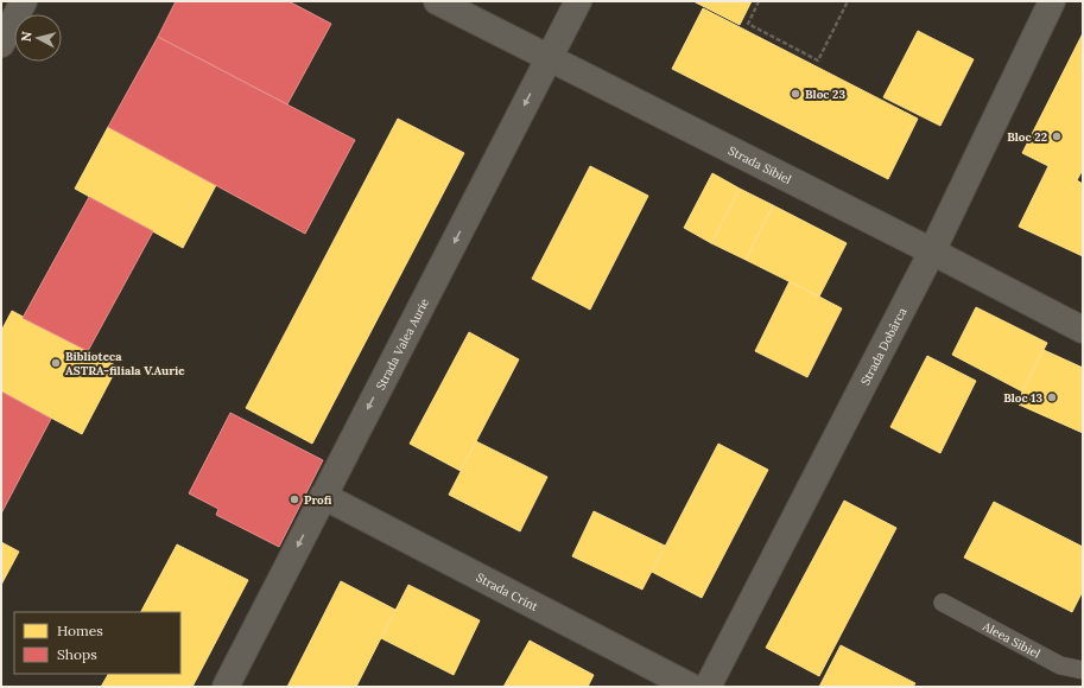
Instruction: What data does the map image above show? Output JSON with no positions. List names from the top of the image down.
{
  "streets": {
    "street": [
      "Strada Sibiel",
      "Strada Valea Aurie",
      "Strada Dobârca",
      "Strada Crint"
    ],
    "lane": ["Aleea Sibiel"]
  },
  "crossings": [
    ["Strada Sibiel", "Strada Valea Aurie"],
    ["Strada Sibiel", "Strada Dobârca"],
    ["Strada Valea Aurie", "Strada Crint"]
  ],
  "one_way": ["Strada Valea Aurie"],
  "places": [
    "Bloc 23",
    "Bloc 22",
    "Biblioteca ASTRA-filiala V.Aurie",
    "Bloc 13",
    "Profi"
  ],
  "legend": ["Homes", "Shops"],
  "north": "left"
}
